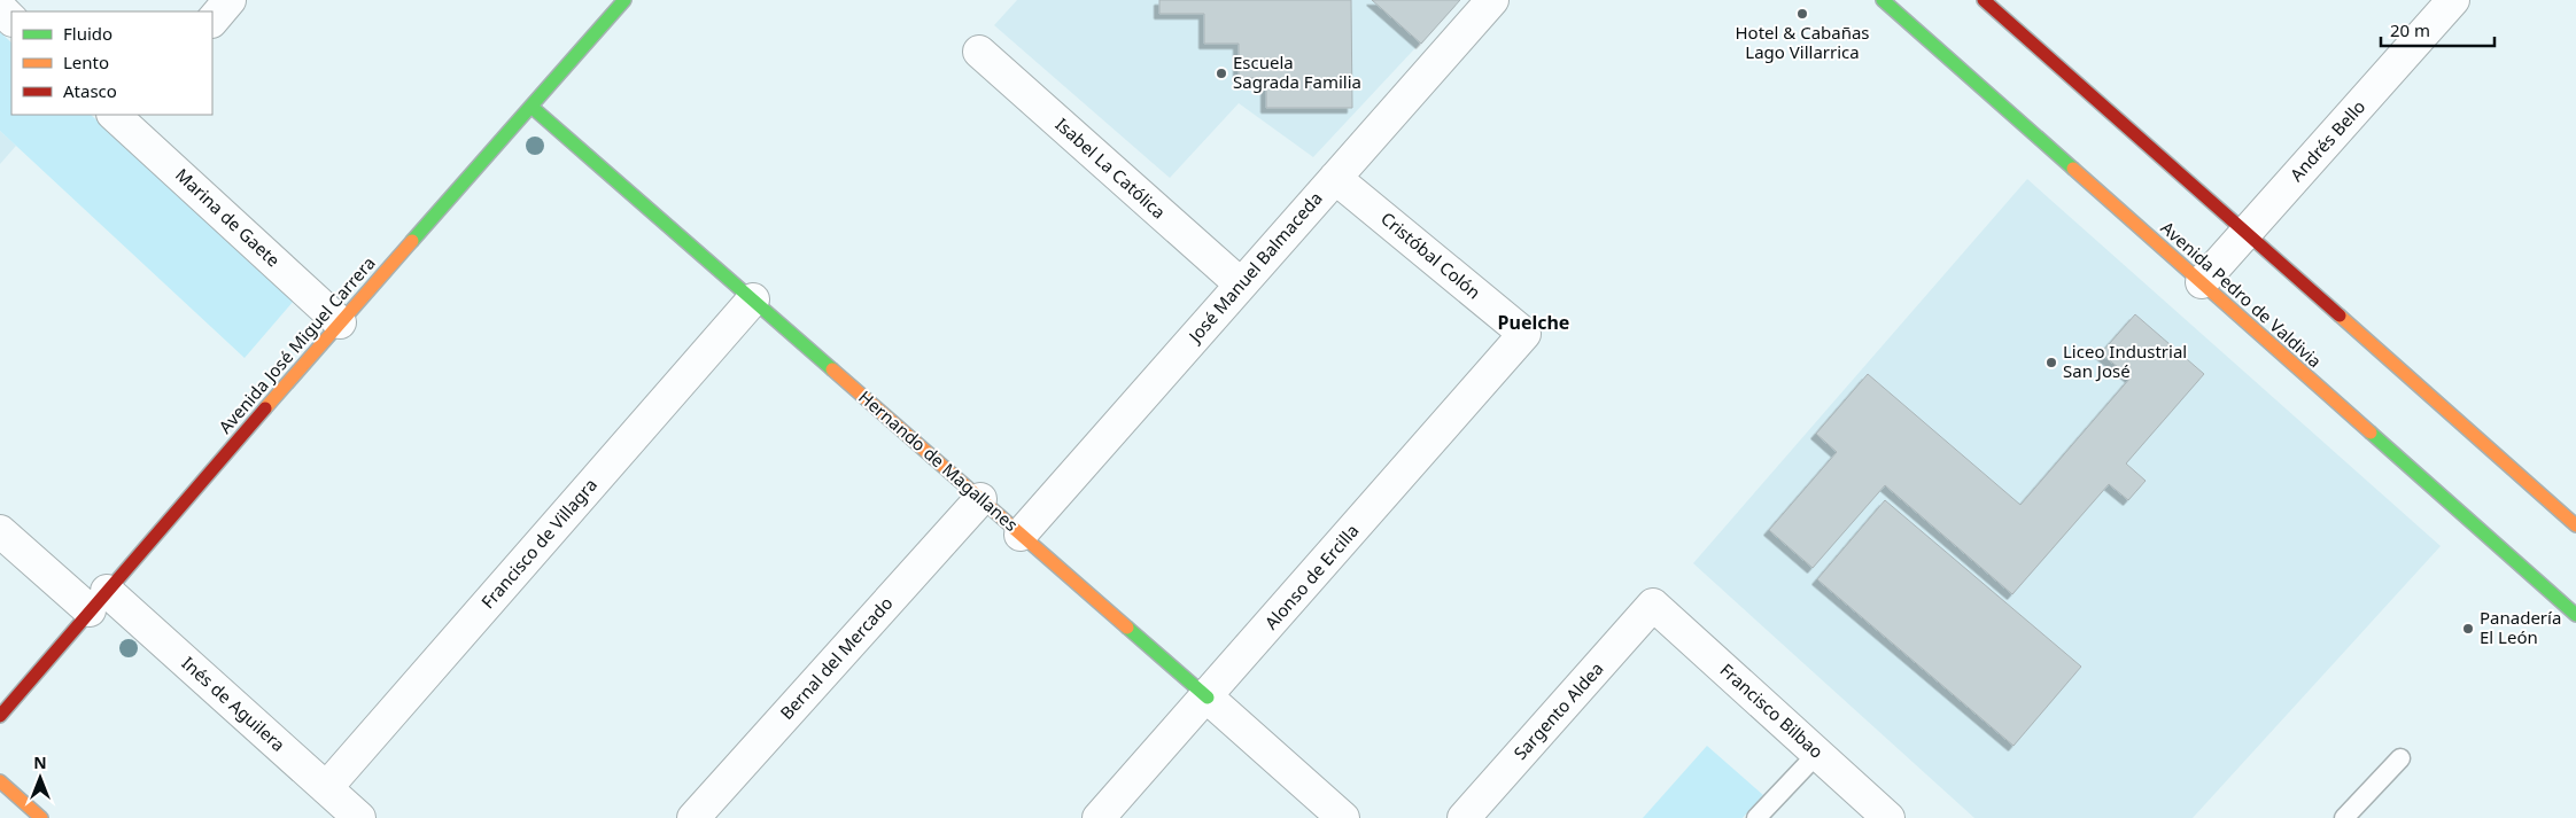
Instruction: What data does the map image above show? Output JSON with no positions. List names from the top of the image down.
{
  "streets": {
    "main road": ["Avenida Pedro de Valdivia", "Avenida José Miguel Carrera", "Hernando de Magallanes"],
    "street": [
      "Andrés Bello",
      "Isabel La Católica",
      "Marina de Gaete",
      "Cristóbal Colón",
      "José Manuel Balmaceda",
      "Francisco de Villagra",
      "Alonso de Ercilla",
      "Bernal del Mercado",
      "Inés de Aguilera",
      "Sargento Aldea",
      "Francisco Bilbao"
    ]
  },
  "crossings": [
    ["Andrés Bello", "Avenida Pedro de Valdivia"],
    ["Isabel La Católica", "José Manuel Balmaceda"],
    ["Marina de Gaete", "Avenida José Miguel Carrera"],
    ["Cristóbal Colón", "José Manuel Balmaceda"],
    ["Cristóbal Colón", "Alonso de Ercilla"],
    ["José Manuel Balmaceda", "Hernando de Magallanes"],
    ["Avenida José Miguel Carrera", "Hernando de Magallanes"],
    ["Avenida José Miguel Carrera", "Inés de Aguilera"],
    ["Hernando de Magallanes", "Francisco de Villagra"],
    ["Hernando de Magallanes", "Alonso de Ercilla"],
    ["Hernando de Magallanes", "Bernal del Mercado"],
    ["Francisco de Villagra", "Inés de Aguilera"],
    ["Sargento Aldea", "Francisco Bilbao"]
  ],
  "districts": ["Puelche"],
  "places": [
    "Hotel & Cabañas Lago Villarrica",
    "Escuela Sagrada Familia",
    "Liceo Industrial San José",
    "Panadería El León"
  ],
  "legend": ["Fluido", "Lento", "Atasco"],
  "scale_bar": "20 m",
  "north": "top"
}
